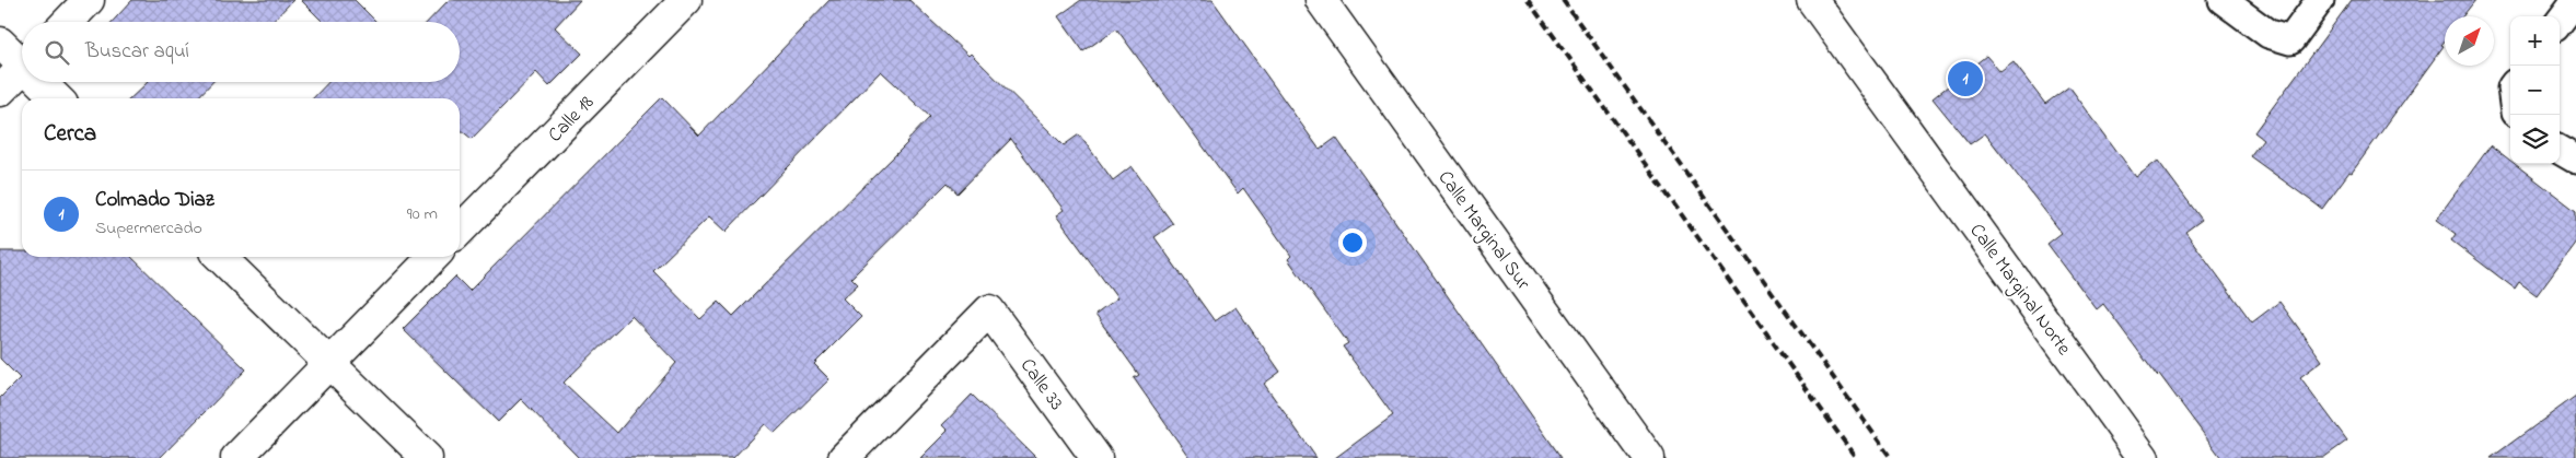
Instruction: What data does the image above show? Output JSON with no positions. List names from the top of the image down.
{
  "streets": {
    "street": [
      "Calle 18",
      "Calle Marginal Sur",
      "Calle Marginal Norte",
      "Calle 33"
    ]
  },
  "north": "top right",
  "page": {
    "map_buttons": ["+", "−"],
    "search": "Buscar aquí",
    "pins": "1",
    "heading": "Cerca",
    "list": [
      {
        "mark": "1",
        "name": "Colmado Diaz",
        "note": "Supermercado",
        "value": "90 m"
      }
    ]
  }
}
